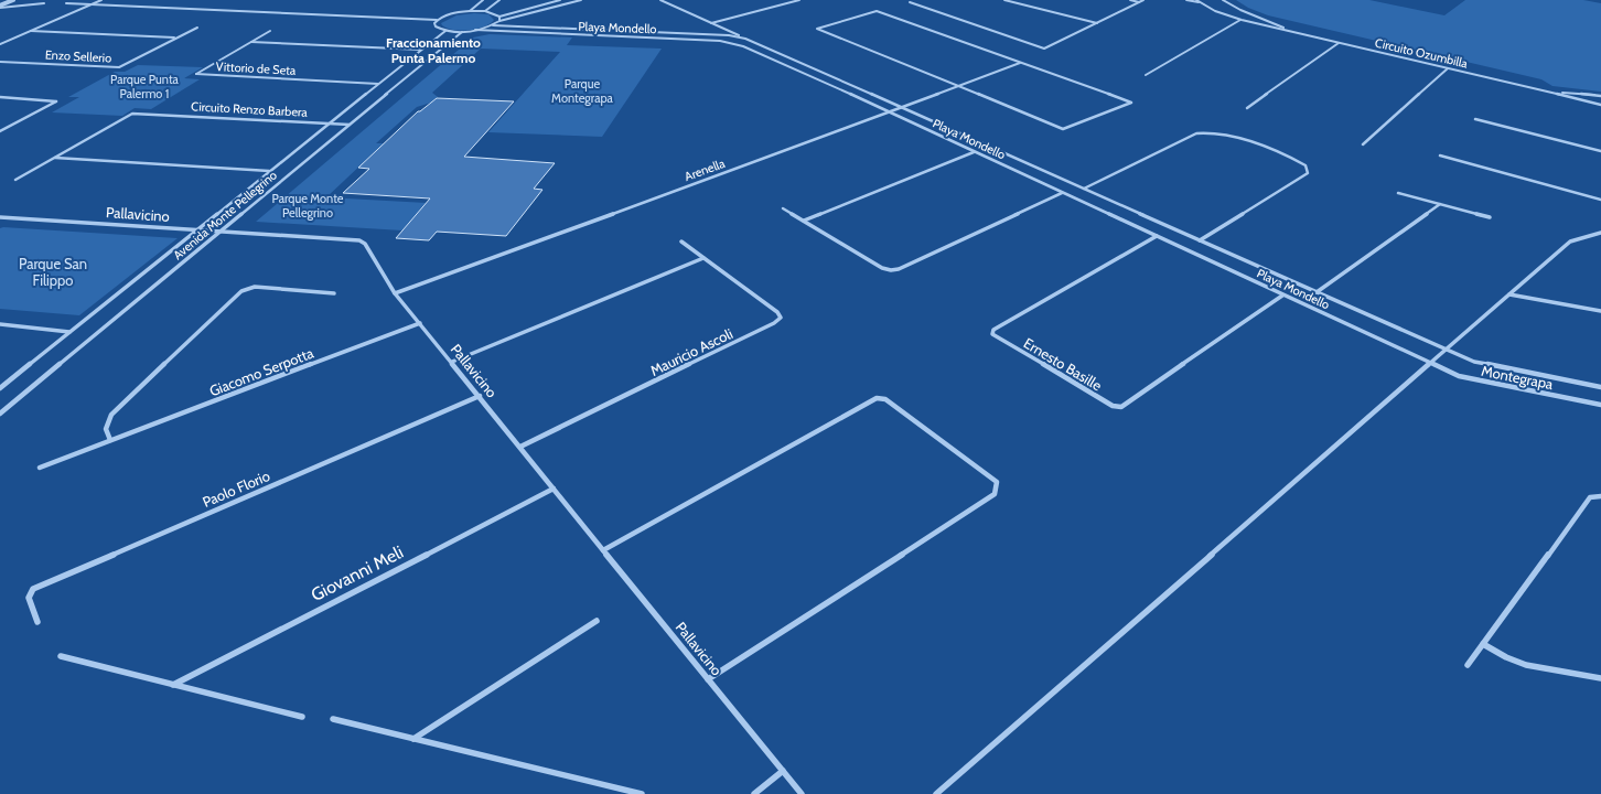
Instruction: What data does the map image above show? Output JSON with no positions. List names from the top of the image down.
{
  "streets": {
    "street": [
      "Playa Mondello",
      "Circuito Ozumbilla",
      "Enzo Sellerio",
      "Vittorio de Seta",
      "Circuito Renzo Barbera",
      "Arenella",
      "Pallavicino",
      "Avenida Monte Pellegrino",
      "Mauricio Ascoli",
      "Ernesto Basille",
      "Giacomo Serpotta",
      "Montegrapa",
      "Paolo Florio",
      "Giovanni Meli"
    ]
  },
  "crossings": [
    ["Playa Mondello", "Arenella"],
    ["Playa Mondello", "Ernesto Basille"],
    ["Playa Mondello", "Montegrapa"],
    ["Vittorio de Seta", "Avenida Monte Pellegrino"],
    ["Circuito Renzo Barbera", "Avenida Monte Pellegrino"],
    ["Arenella", "Pallavicino"],
    ["Pallavicino", "Avenida Monte Pellegrino"],
    ["Pallavicino", "Mauricio Ascoli"],
    ["Pallavicino", "Giacomo Serpotta"],
    ["Pallavicino", "Paolo Florio"],
    ["Pallavicino", "Giovanni Meli"]
  ],
  "districts": ["Fraccionamiento Punta Palermo"],
  "parks": [
    "Parque Punta Palermo 1",
    "Parque Montegrapa",
    "Parque Monte Pellegrino",
    "Parque San Filippo"
  ]
}
